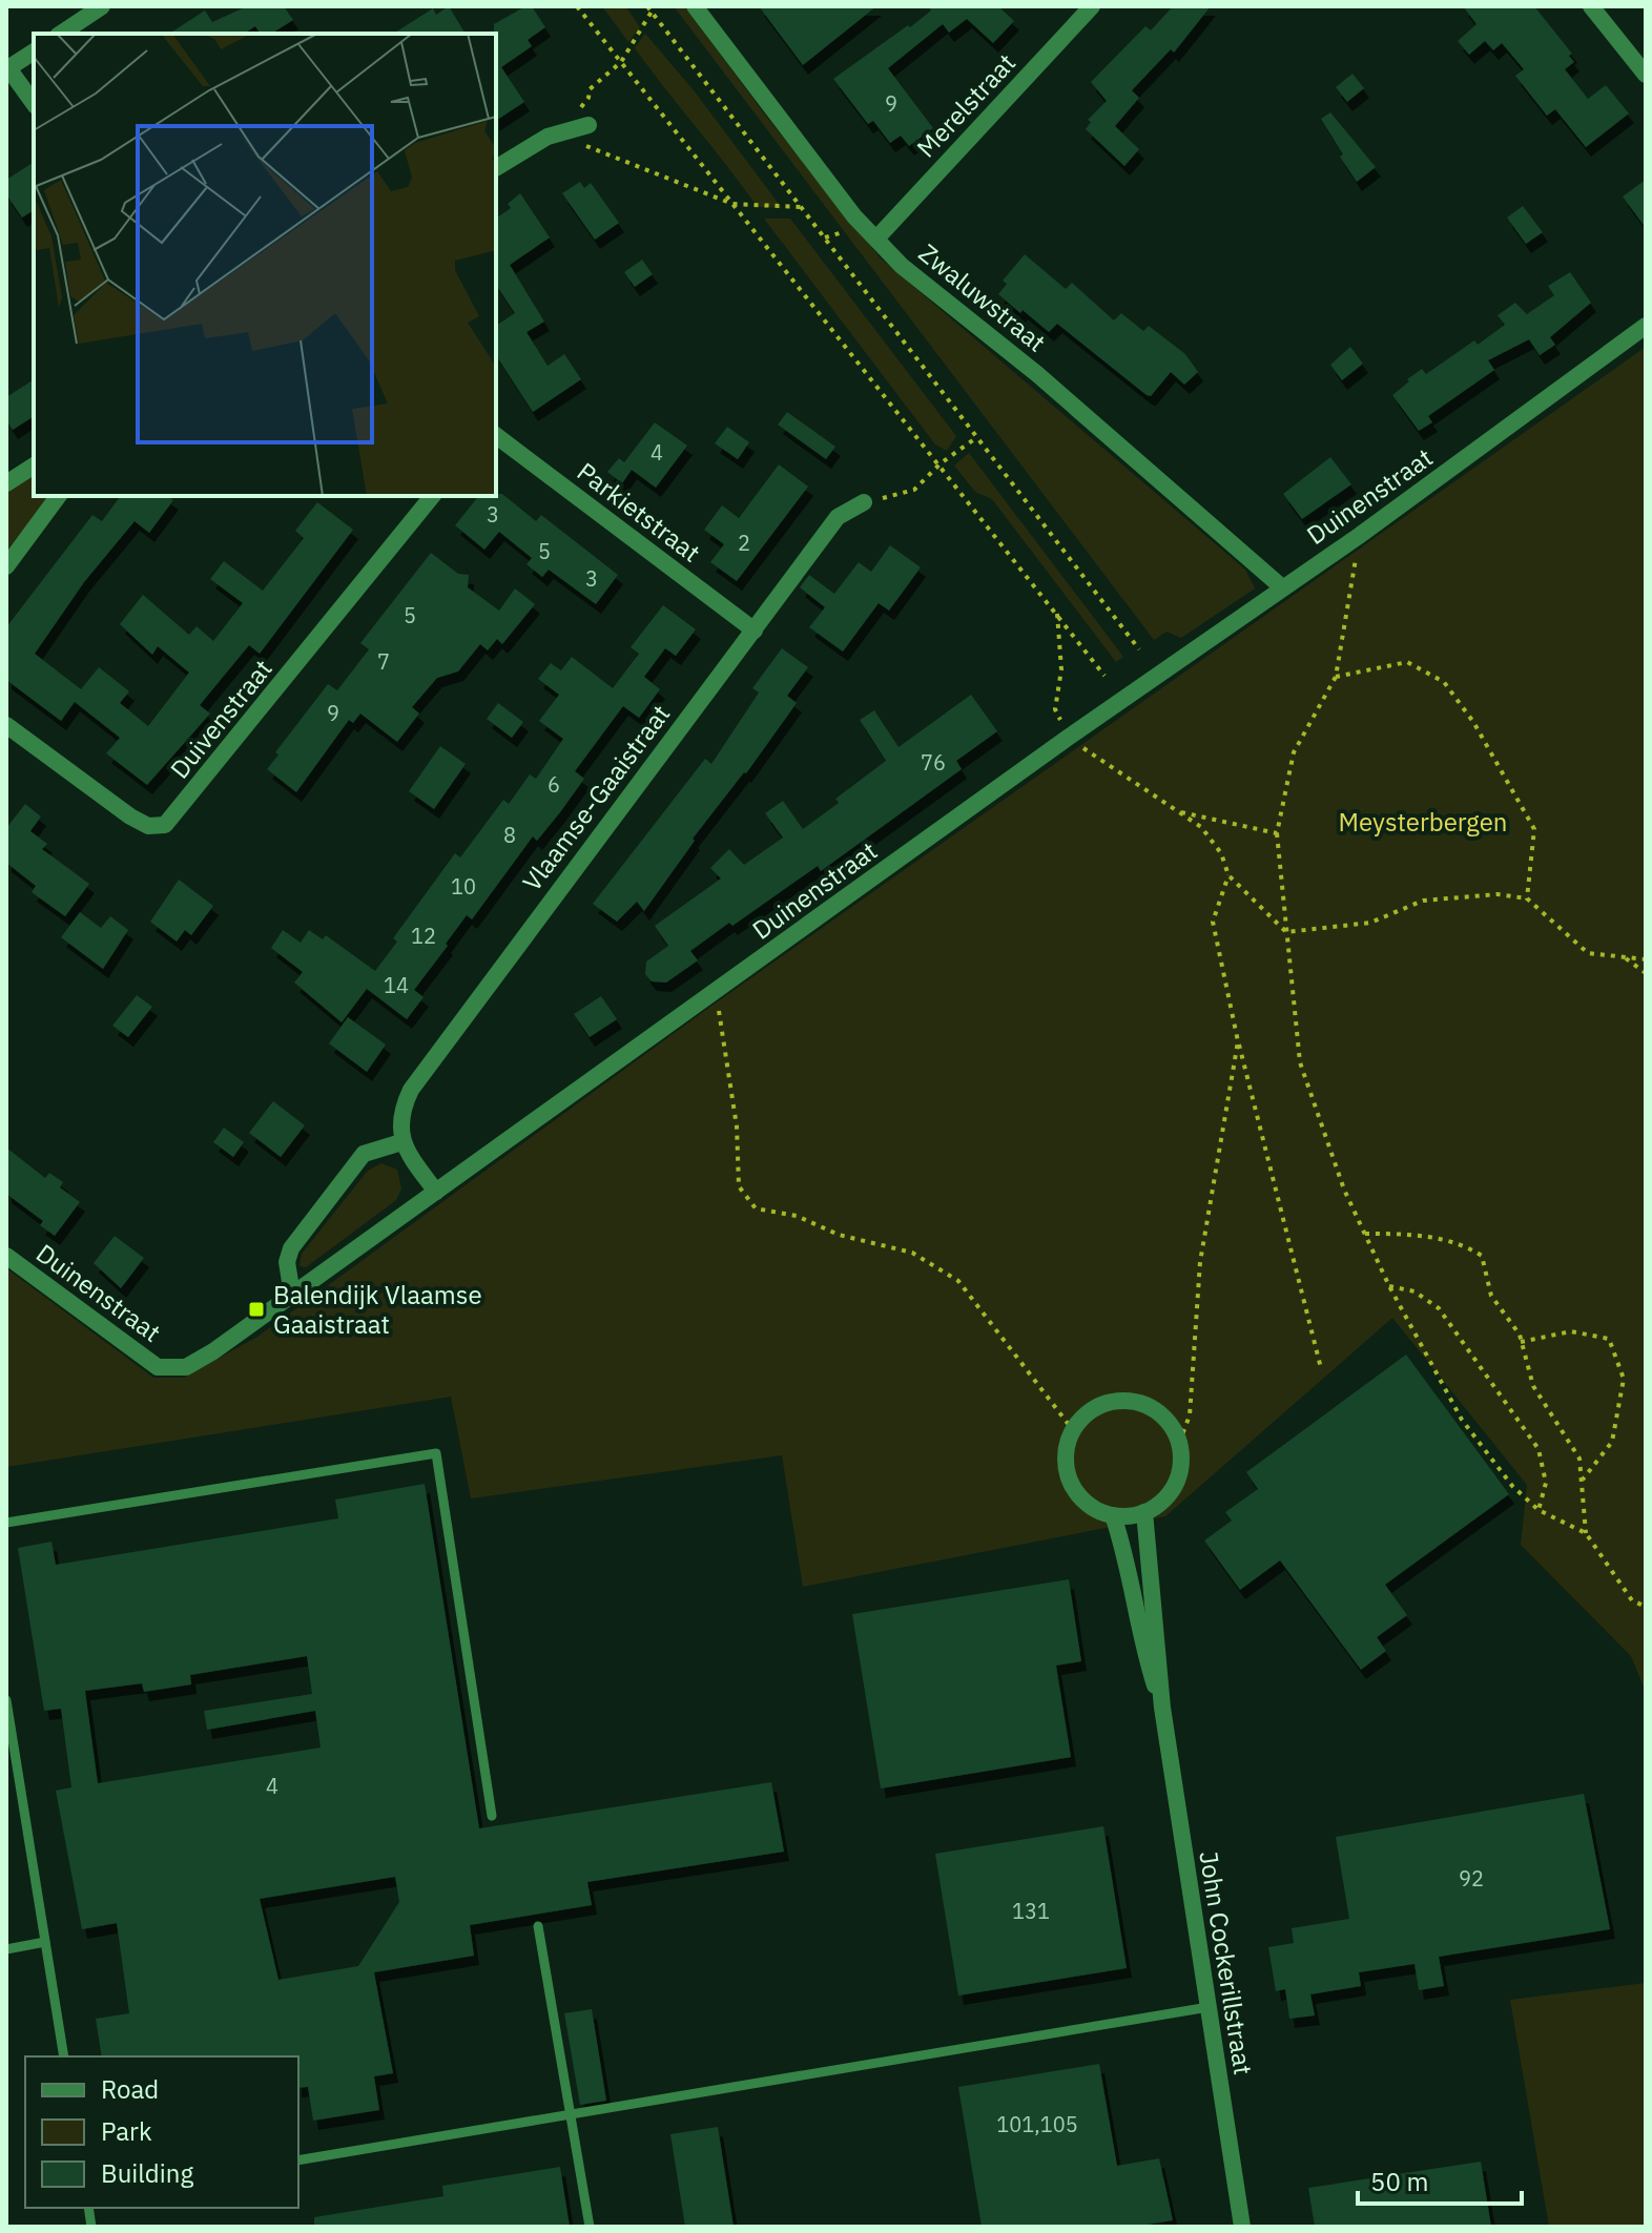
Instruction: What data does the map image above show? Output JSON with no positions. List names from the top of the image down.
{
  "streets": {
    "street": [
      "Merelstraat",
      "Zwaluwstraat",
      "Duinenstraat",
      "Parkietstraat",
      "Duivenstraat",
      "Vlaamse-Gaaistraat",
      "John Cockerillstraat"
    ]
  },
  "crossings": [
    ["Merelstraat", "Zwaluwstraat"],
    ["Zwaluwstraat", "Duinenstraat"],
    ["Parkietstraat", "Vlaamse-Gaaistraat"]
  ],
  "parks": ["Meysterbergen"],
  "places": {
    "transit": ["Balendijk Vlaamse Gaaistraat"]
  },
  "house_numbers": [
    "9",
    "4",
    "3",
    "2",
    "5",
    "3",
    "5",
    "7",
    "9",
    "76",
    "6",
    "8",
    "10",
    "12",
    "14",
    "4",
    "92",
    "131",
    "101,105"
  ],
  "legend": ["Road", "Park", "Building"],
  "scale_bar": "50 m"
}
